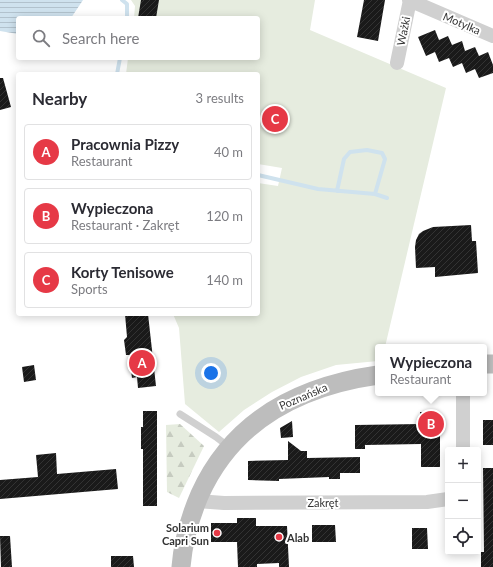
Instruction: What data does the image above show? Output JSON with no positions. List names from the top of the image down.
{
  "streets": {
    "street": [
      "Motylka",
      "Ważki",
      "Poznańska",
      "Zakręt"
    ]
  },
  "crossings": [
    ["Motylka", "Ważki"],
    ["Poznańska", "Zakręt"]
  ],
  "places": ["Solarium Capri Sun", "Alab"],
  "page": {
    "search": "Search here",
    "heading": ["Nearby", "3 results"],
    "pins": ["C", "A", "B"],
    "list": [
      {
        "mark": "A",
        "name": "Pracownia Pizzy",
        "note": "Restaurant",
        "value": "40 m"
      },
      {
        "mark": "B",
        "name": "Wypieczona",
        "note": "Restaurant · Zakręt",
        "value": "120 m"
      },
      {
        "mark": "C",
        "name": "Korty Tenisowe",
        "note": "Sports",
        "value": "140 m"
      }
    ],
    "popup": ["Wypieczona", "Restaurant"],
    "map_buttons": ["+", "−"]
  }
}
